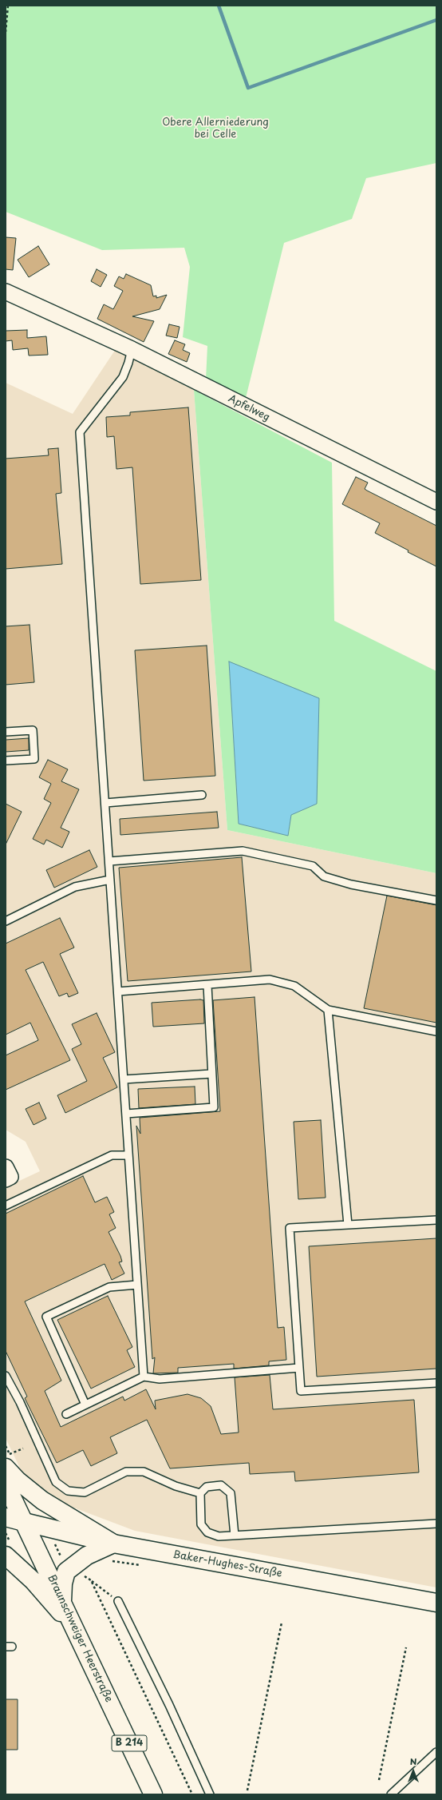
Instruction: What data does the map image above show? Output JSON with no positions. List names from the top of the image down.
{
  "streets": {
    "main road": ["Baker-Hughes-Straße", "Braunschweiger Heerstraße", "B 214"],
    "street": ["Apfelweg"]
  },
  "crossings": [
    ["Baker-Hughes-Straße", "Braunschweiger Heerstraße"]
  ],
  "parks": ["Obere Allerniederung bei Celle"],
  "north": "top"
}
